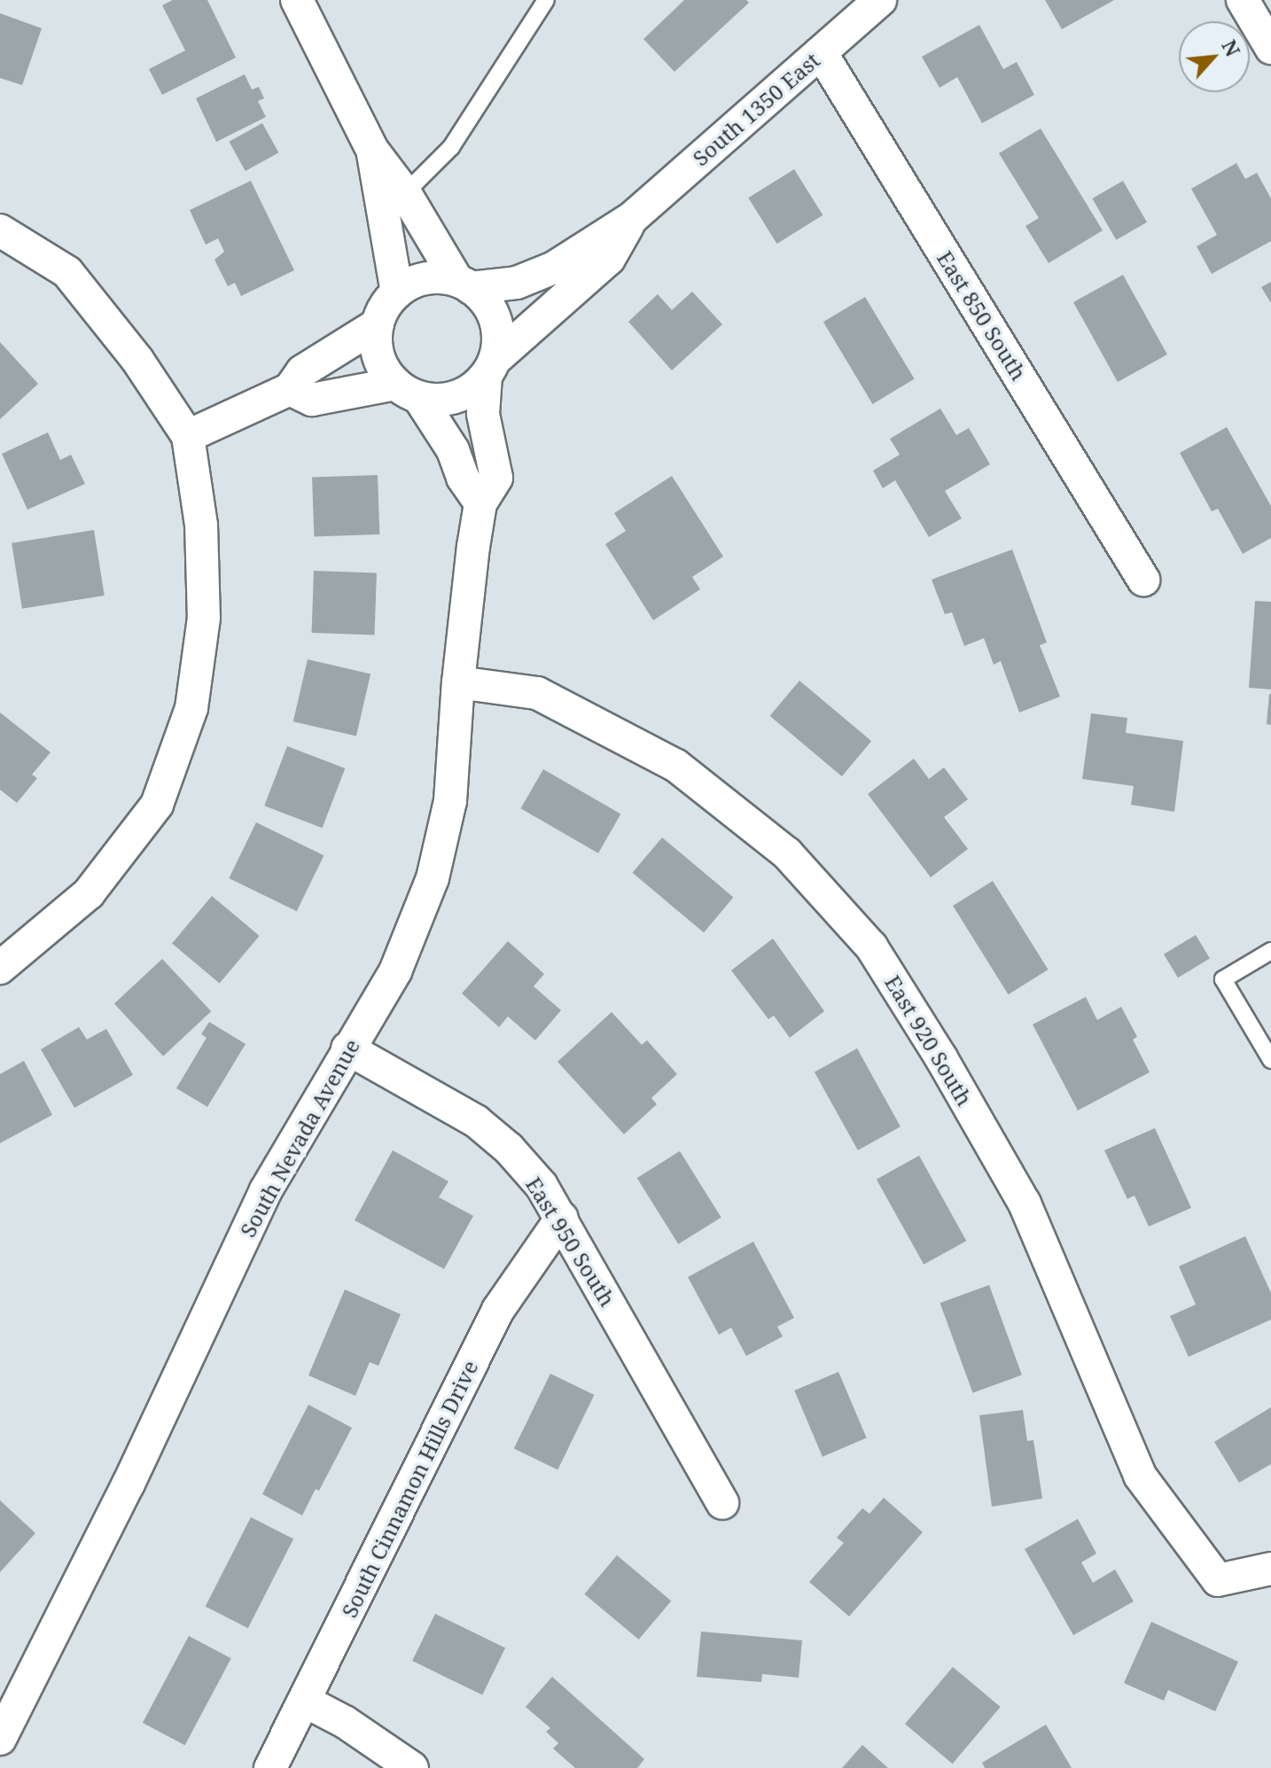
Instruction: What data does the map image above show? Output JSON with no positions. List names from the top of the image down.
{
  "streets": {
    "street": [
      "South 1350 East",
      "East 850 South",
      "East 920 South",
      "South Nevada Avenue",
      "East 950 South",
      "South Cinnamon Hills Drive"
    ]
  },
  "crossings": [
    ["South 1350 East", "East 850 South"],
    ["South 1350 East", "South Nevada Avenue"],
    ["East 920 South", "South Nevada Avenue"],
    ["South Nevada Avenue", "East 950 South"],
    ["East 950 South", "South Cinnamon Hills Drive"]
  ],
  "north": "top right"
}
